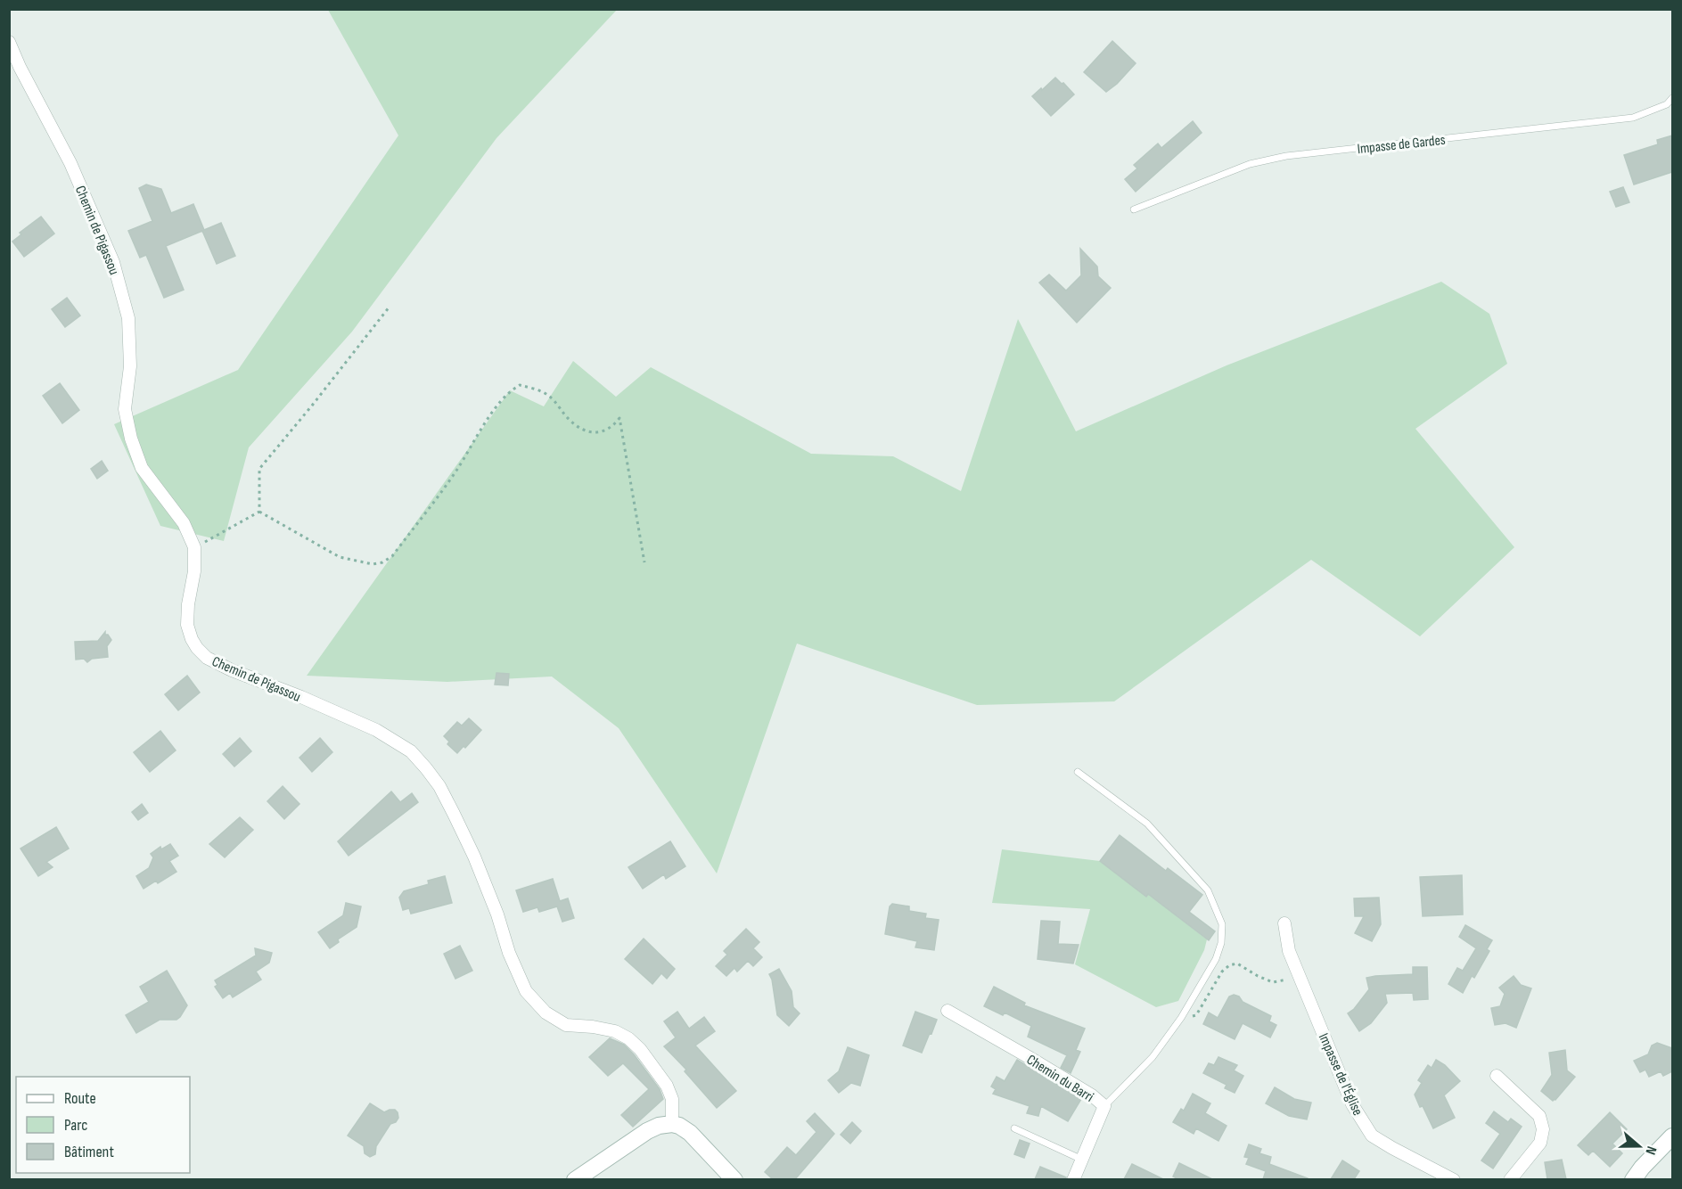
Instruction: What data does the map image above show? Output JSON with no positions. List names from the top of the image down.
{
  "streets": {
    "street": ["Chemin de Pigassou", "Impasse de l'Église", "Chemin du Barri"],
    "lane": ["Impasse de Gardes"]
  },
  "legend": ["Route", "Parc", "Bâtiment"],
  "north": "right"
}
